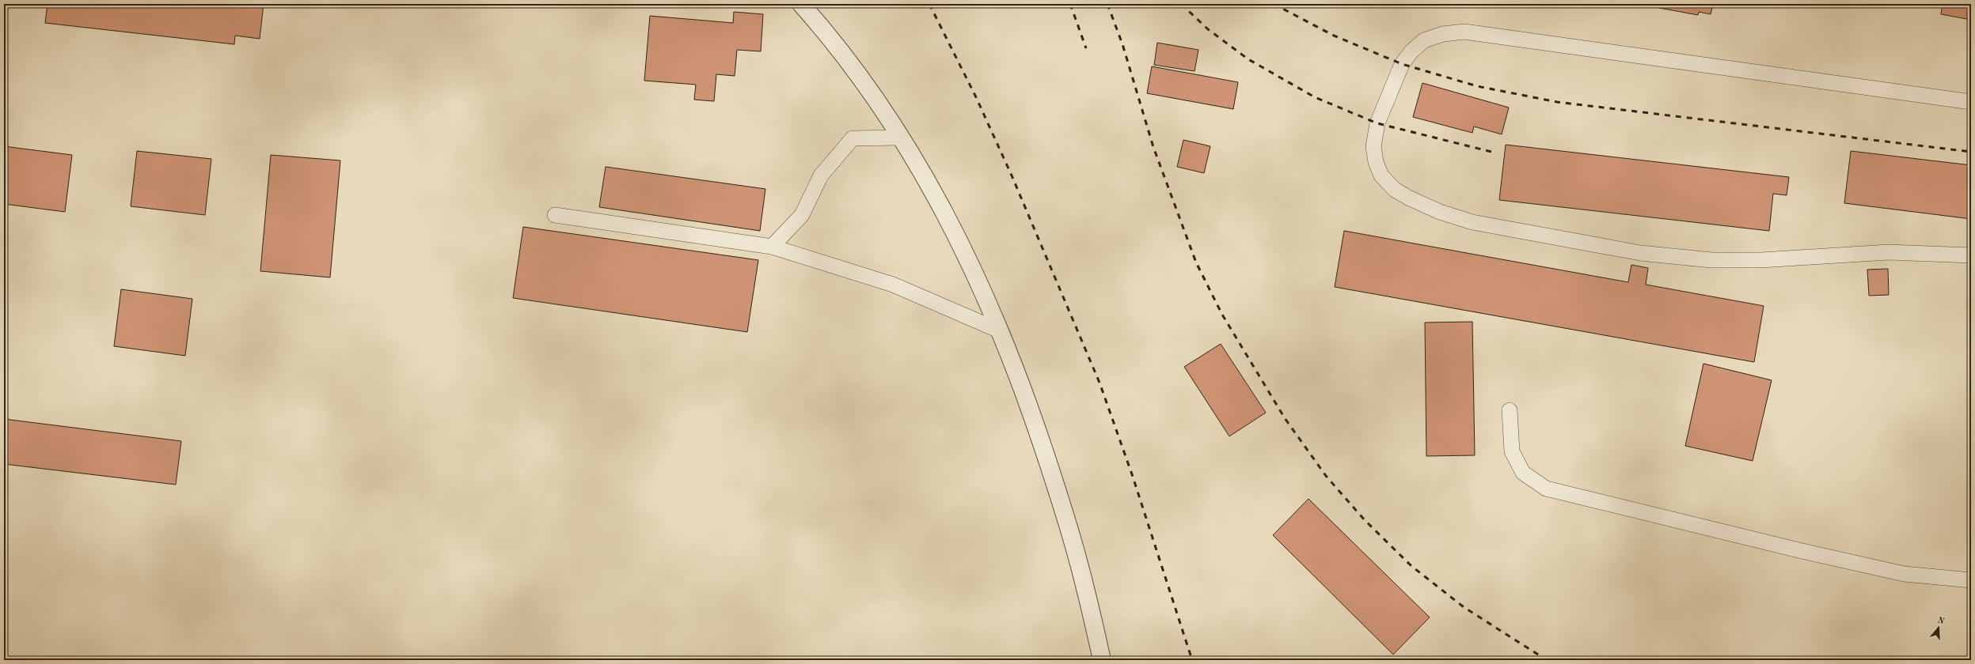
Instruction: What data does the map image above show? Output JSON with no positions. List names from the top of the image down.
{
  "north": "top"
}
